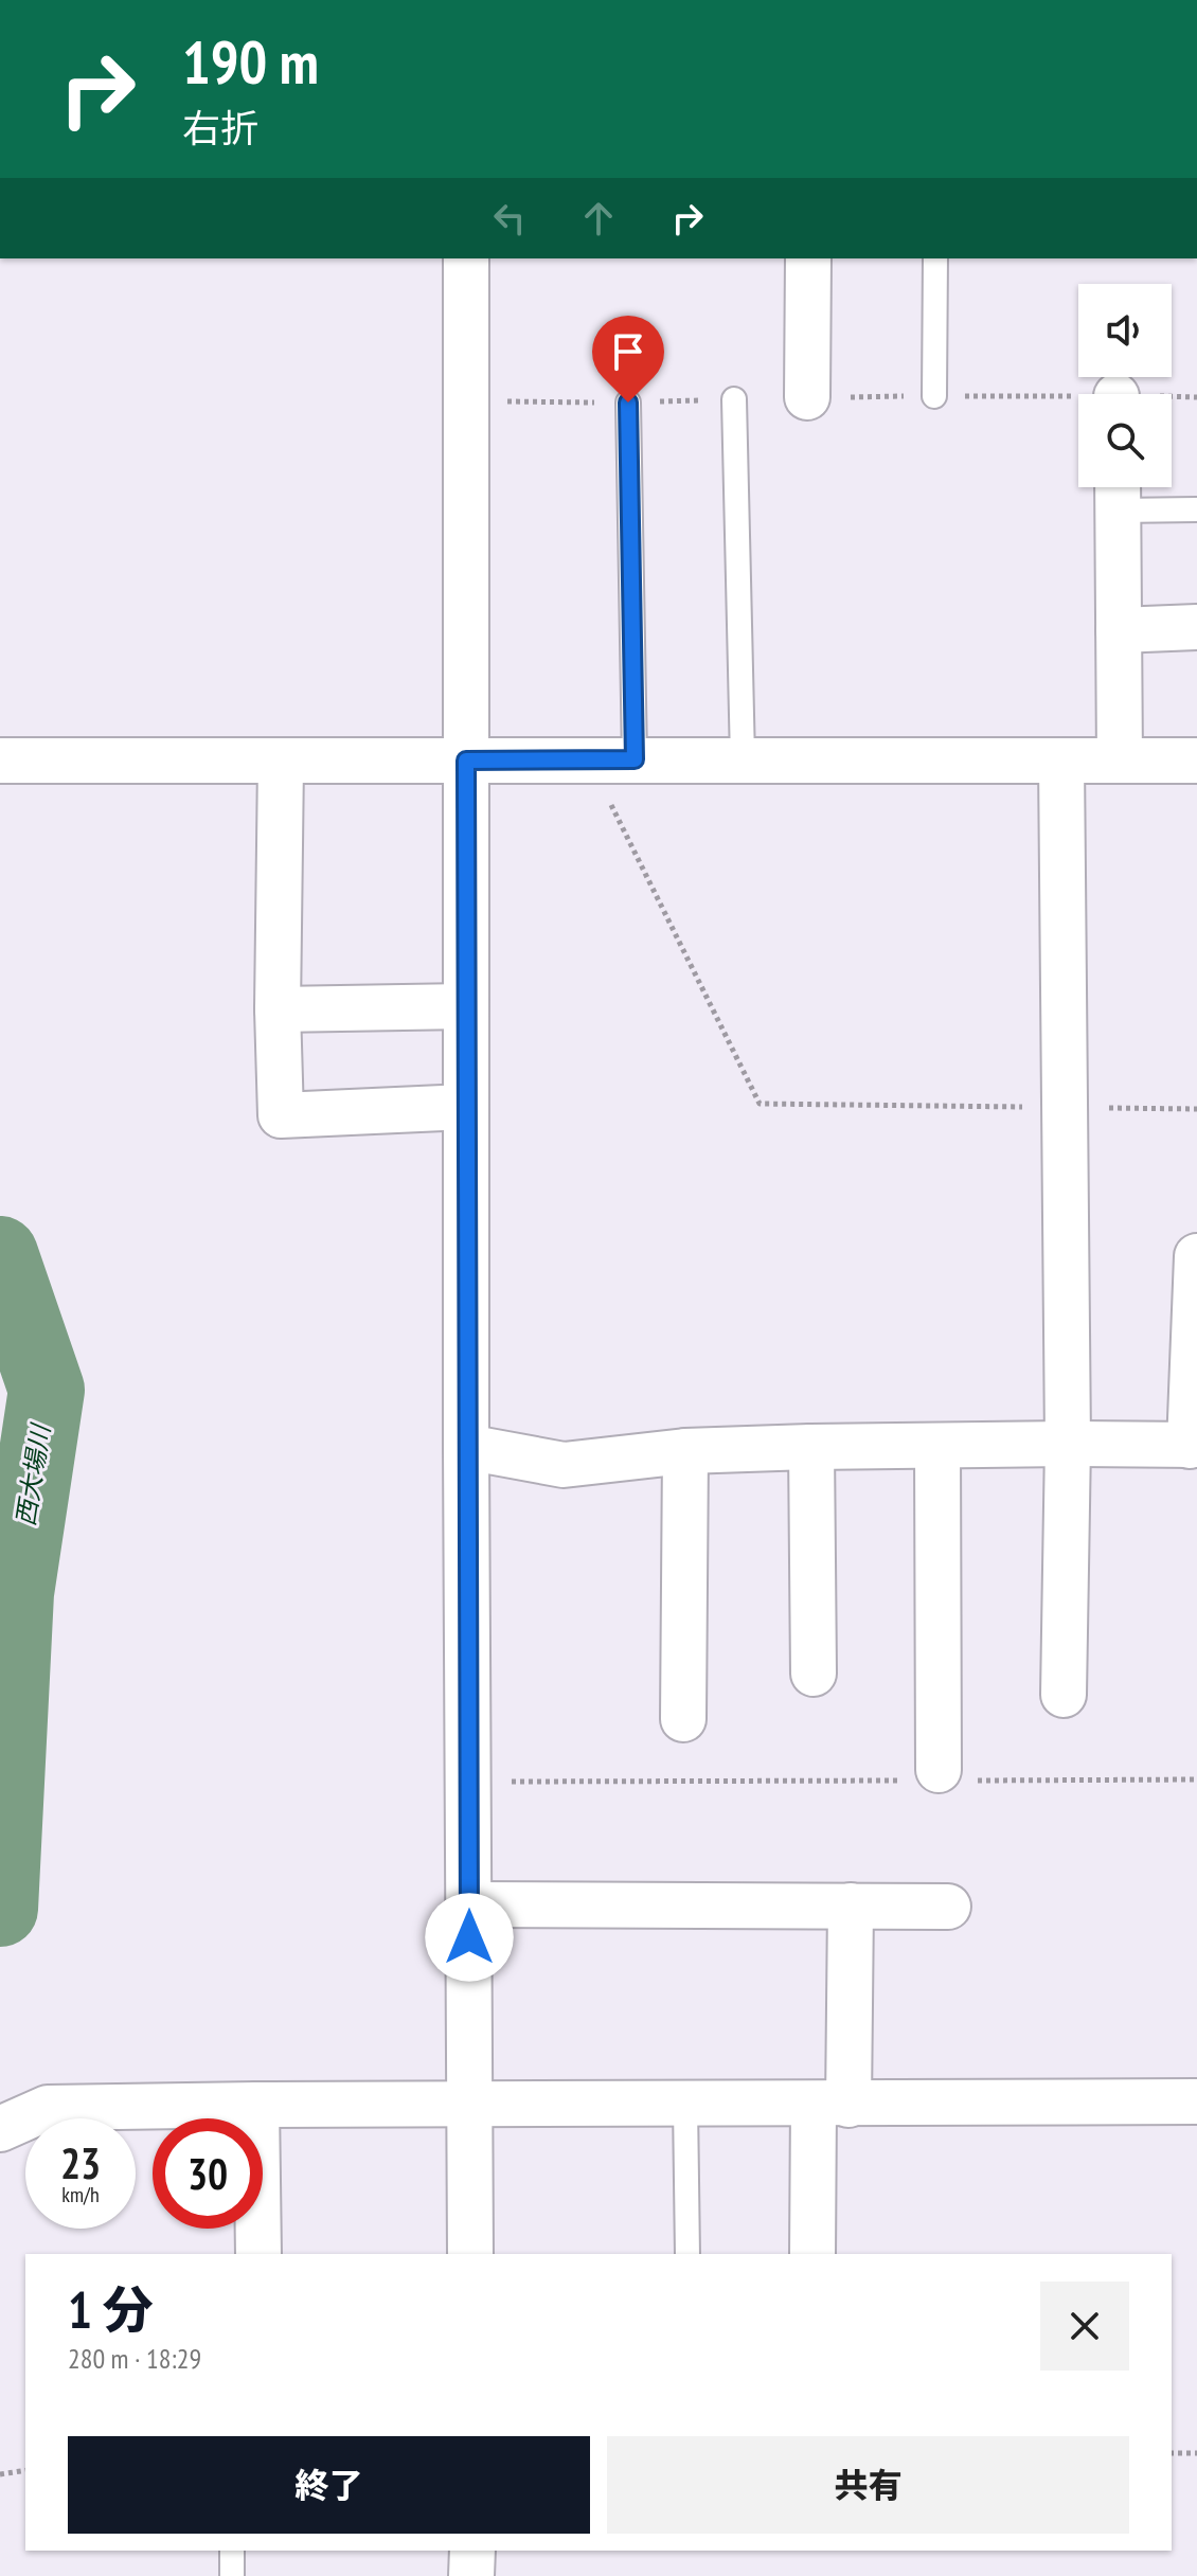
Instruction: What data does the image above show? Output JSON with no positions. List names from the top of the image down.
{
  "water": ["西大場川"],
  "page": {
    "turn": ["190 m", "右折"],
    "speed": "23 km/h",
    "limit": "30",
    "heading": ["1 分", "280 m · 18:29"],
    "buttons": ["終了", "共有"]
  }
}
